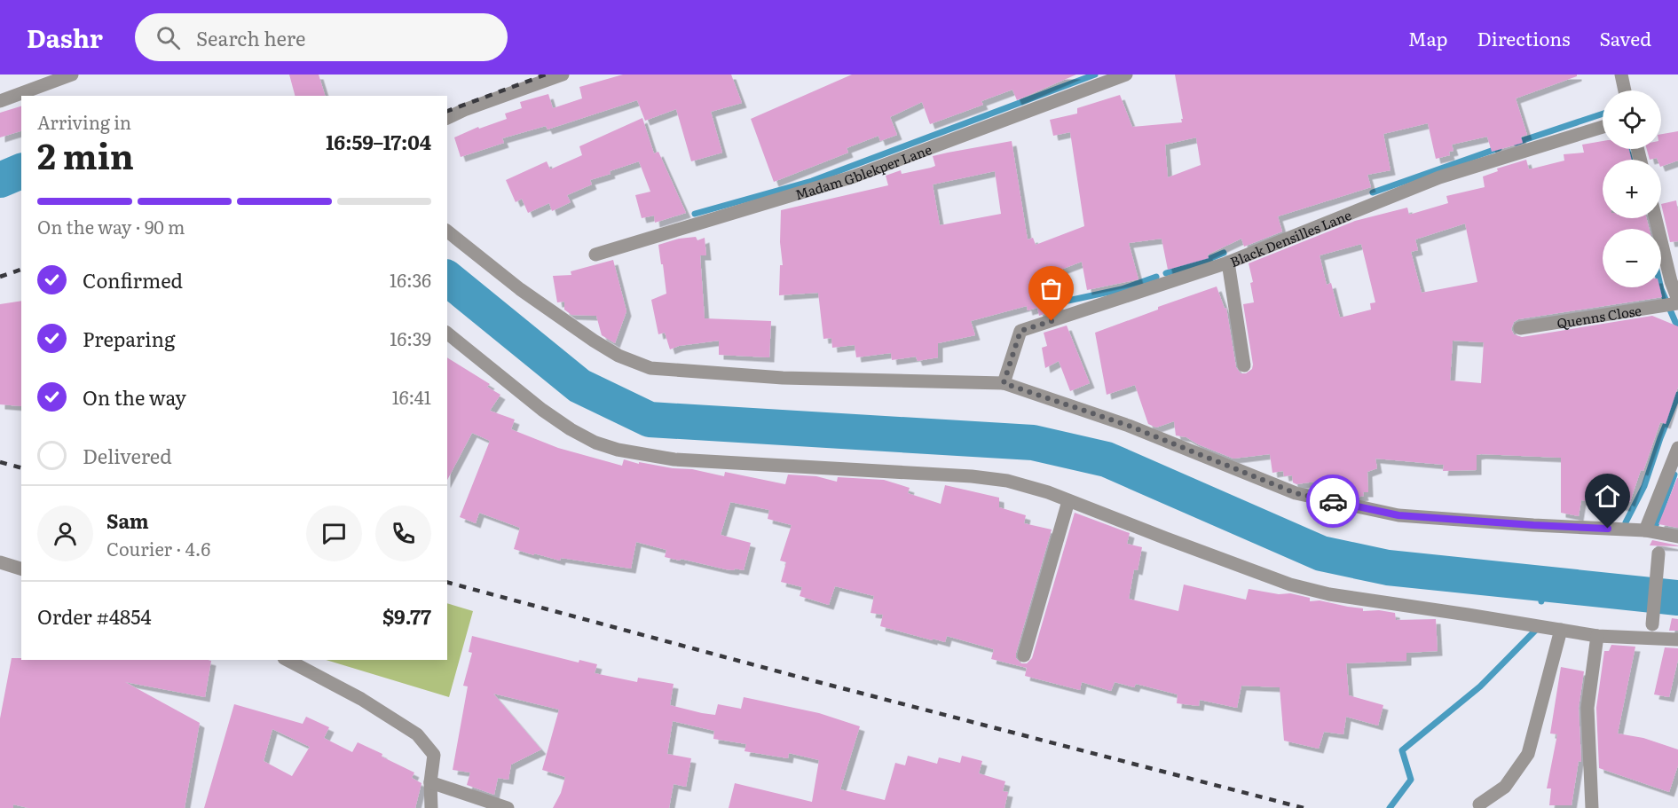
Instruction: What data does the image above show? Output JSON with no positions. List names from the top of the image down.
{
  "streets": {
    "street": ["Madam Gblekper Lane", "Black Densilles Lane", "Quenns Close"]
  },
  "page": {
    "header": "Dashr",
    "search": "Search here",
    "nav": ["Map", "Directions", "Saved"],
    "map_buttons": ["+", "−"],
    "heading": ["2 min", "Arriving in", "16:59–17:04"],
    "panel": [
      "Sam",
      "Courier · 4.6",
      "Order #4854",
      "$9.77"
    ],
    "bar": "On the way · 90 m",
    "list": [
      ["Confirmed", "16:36"],
      ["Preparing", "16:39"],
      ["On the way", "16:41"],
      "Delivered"
    ]
  }
}
